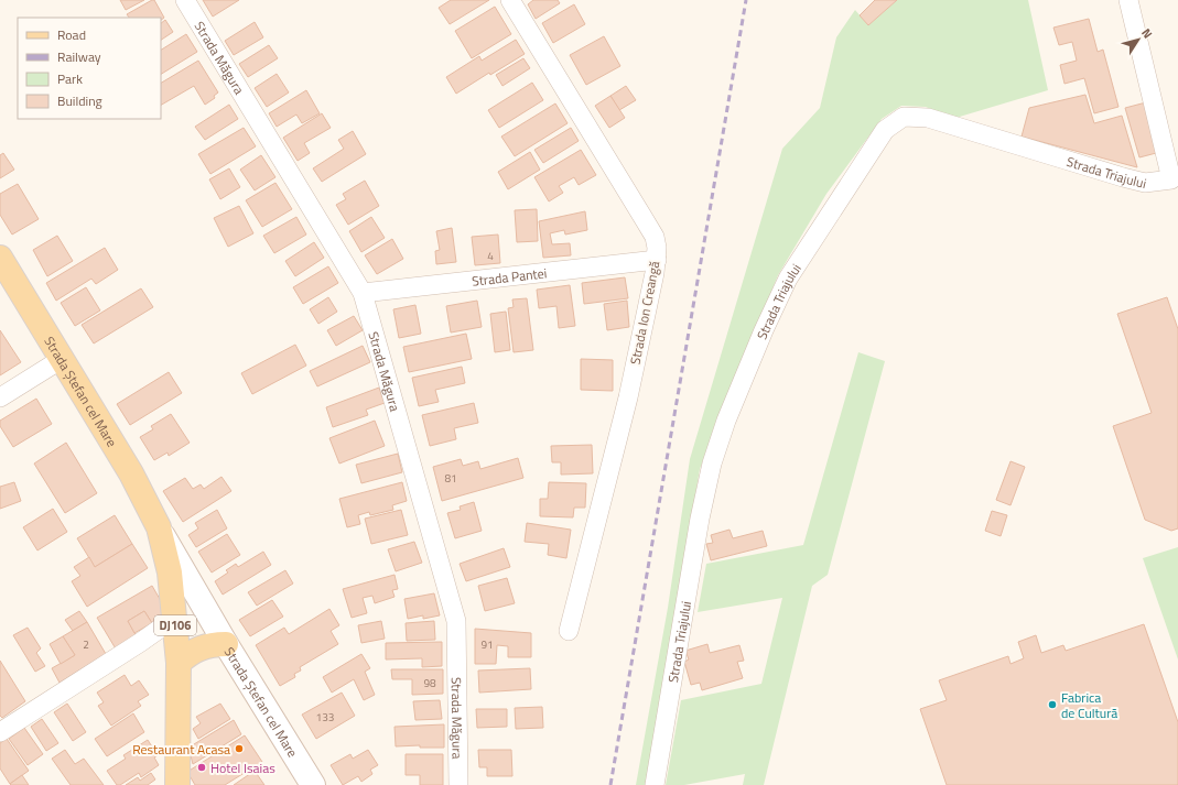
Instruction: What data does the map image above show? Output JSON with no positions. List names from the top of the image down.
{
  "streets": {
    "main road": ["Strada Ștefan cel Mare", "DJ106"],
    "street": [
      "Strada Măgura",
      "Strada Triajului",
      "Strada Pantei",
      "Strada Ion Creangă"
    ]
  },
  "crossings": [
    ["Strada Măgura", "Strada Pantei"],
    ["Strada Pantei", "Strada Ion Creangă"]
  ],
  "places": ["Fabrica de Cultură", "Restaurant Acasa", "Hotel Isaias"],
  "house_numbers": [
    "4",
    "81",
    "2",
    "91",
    "98",
    "133"
  ],
  "legend": [
    "Road",
    "Railway",
    "Park",
    "Building"
  ],
  "north": "top right"
}
